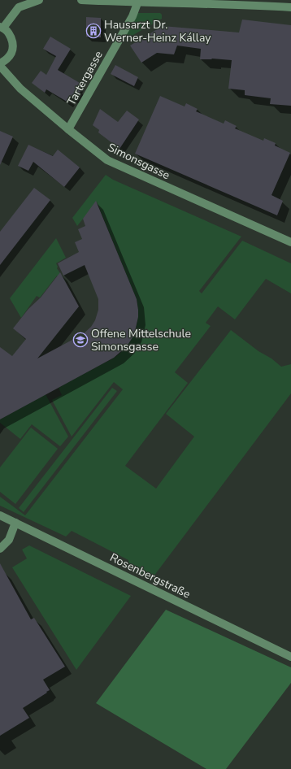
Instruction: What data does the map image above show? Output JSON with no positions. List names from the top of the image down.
{
  "streets": {
    "street": ["Tartergasse", "Simonsgasse", "Rosenbergstraße"]
  },
  "crossings": [
    ["Tartergasse", "Simonsgasse"]
  ],
  "places": {
    "building": ["Hausarzt Dr. Werner-Heinz Kállay"],
    "school or university": ["Offene Mittelschule Simonsgasse"]
  }
}
